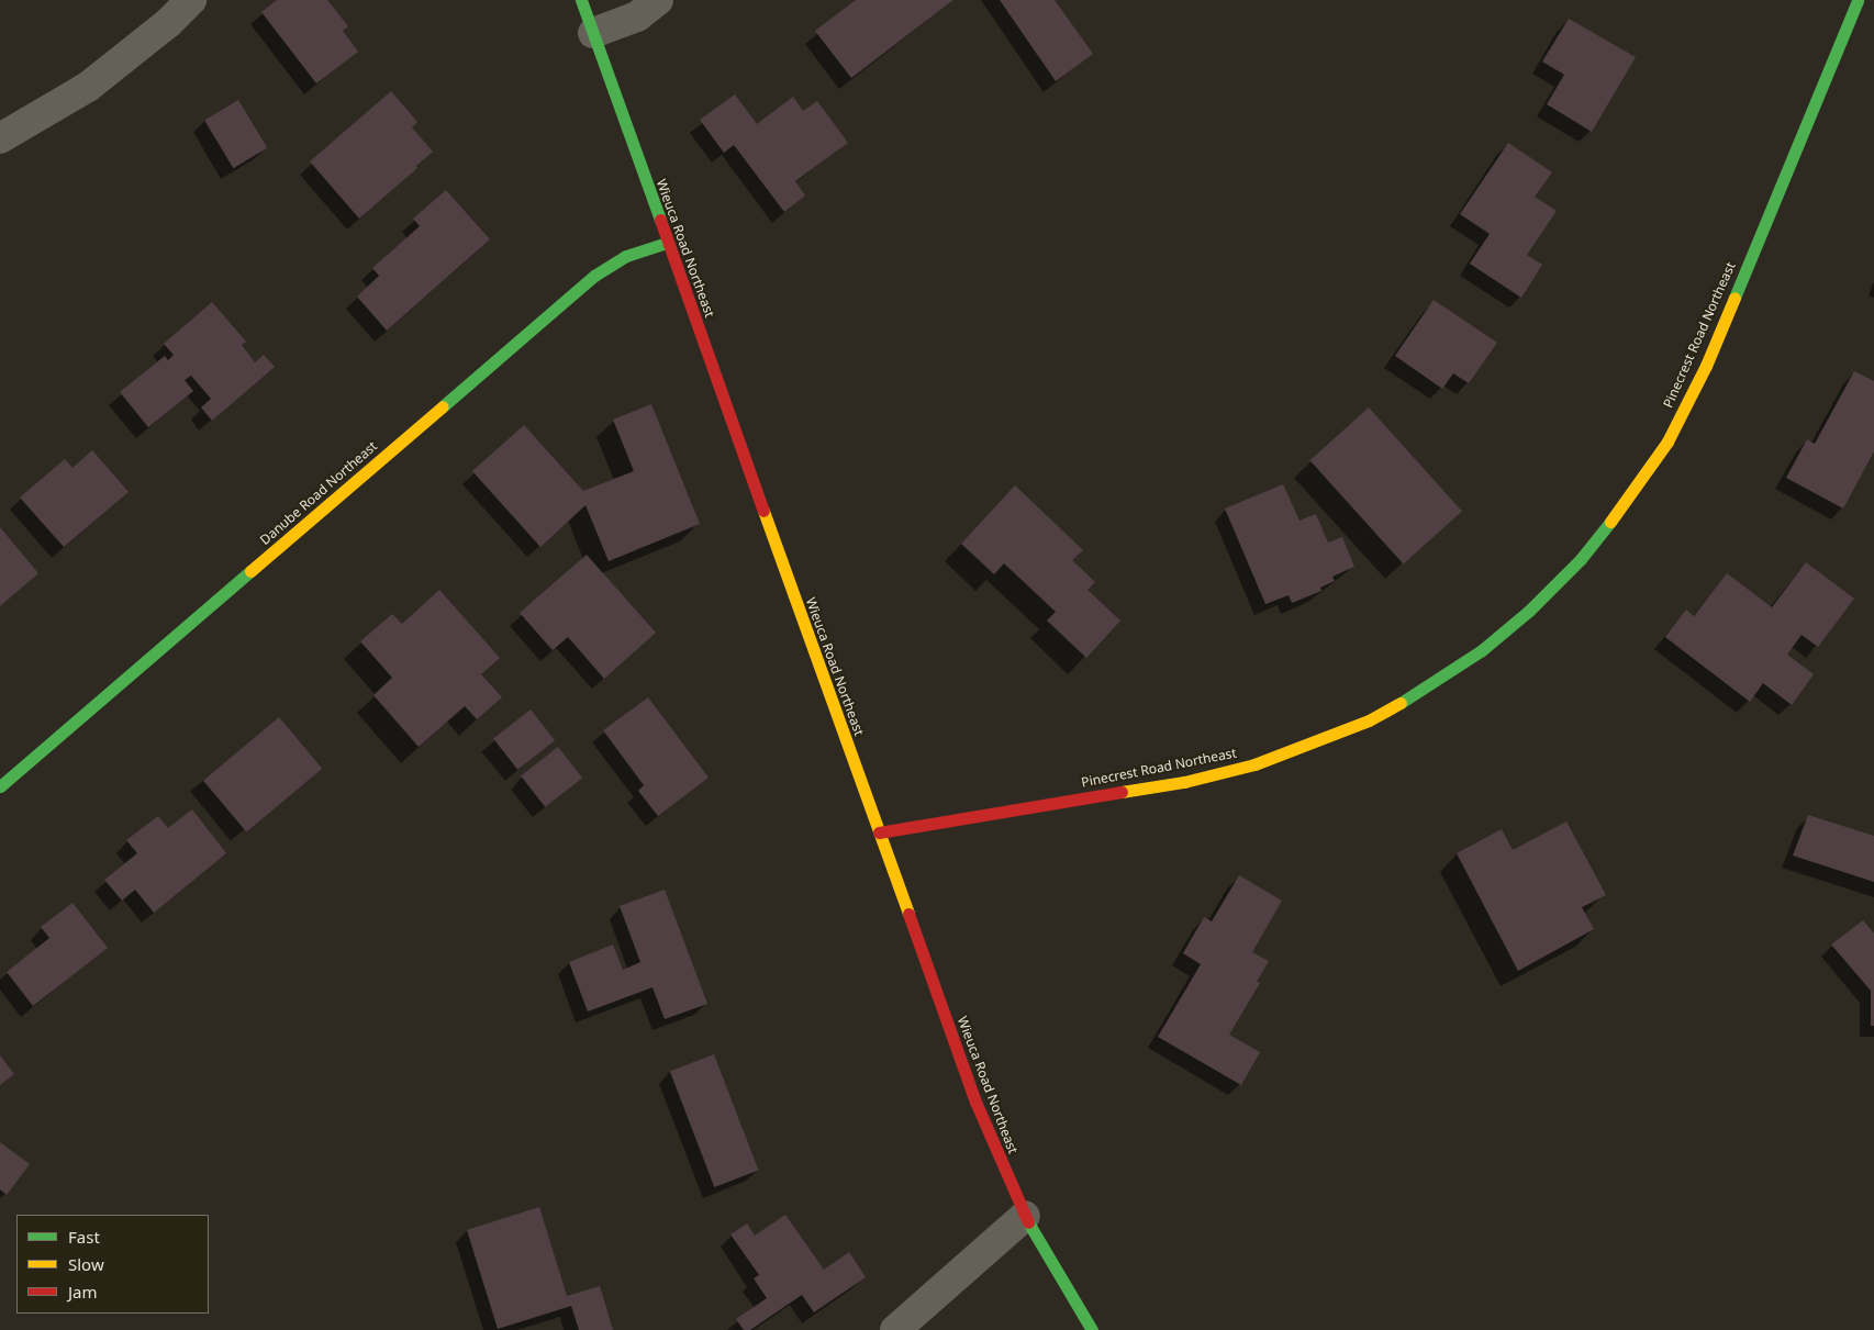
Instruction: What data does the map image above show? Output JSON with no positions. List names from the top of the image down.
{
  "streets": {
    "street": ["Wieuca Road Northeast", "Pinecrest Road Northeast", "Danube Road Northeast"]
  },
  "crossings": [
    ["Wieuca Road Northeast", "Pinecrest Road Northeast"],
    ["Wieuca Road Northeast", "Danube Road Northeast"]
  ],
  "legend": ["Fast", "Slow", "Jam"]
}
